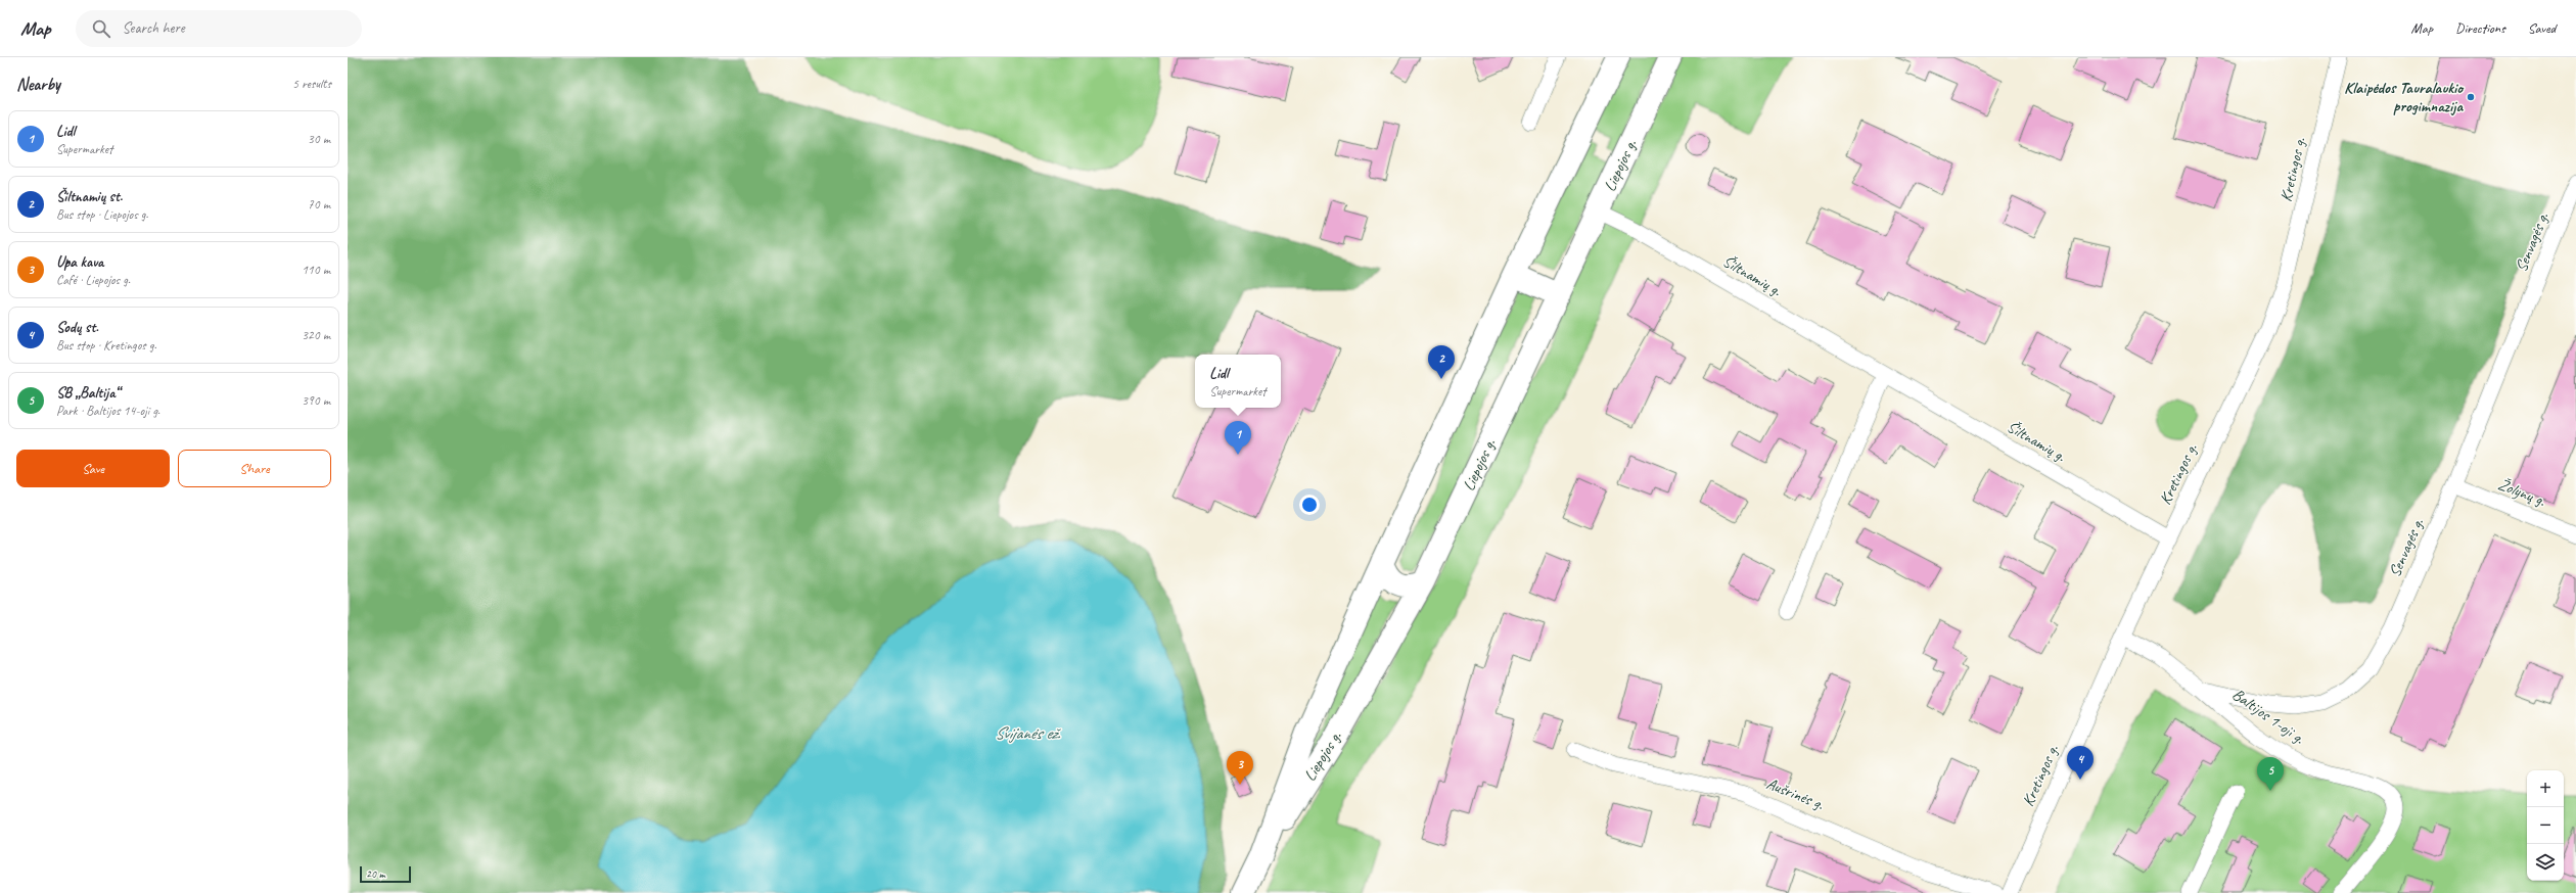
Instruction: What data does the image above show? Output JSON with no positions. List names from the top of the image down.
{
  "streets": {
    "main road": ["Liepojos g."],
    "street": [
      "Kretingos g.",
      "Senvagės g.",
      "Šiltnamių g.",
      "Žolynų g.",
      "Baltijos 1-oji g.",
      "Aušrinės g."
    ]
  },
  "crossings": [
    ["Liepojos g.", "Šiltnamių g."],
    ["Kretingos g.", "Senvagės g."],
    ["Kretingos g.", "Šiltnamių g."],
    ["Senvagės g.", "Žolynų g."],
    ["Senvagės g.", "Baltijos 1-oji g."]
  ],
  "water": ["Svijanės ež."],
  "places": ["Klaipėdos Tauralaukio progimnazija"],
  "scale_bar": "20 m",
  "page": {
    "header": "Map",
    "search": "Search here",
    "nav": ["Map", "Directions", "Saved"],
    "heading": ["Nearby", "5 results"],
    "list": [
      {
        "mark": "1",
        "name": "Lidl",
        "note": "Supermarket",
        "value": "30 m"
      },
      {
        "mark": "2",
        "name": "Šiltnamių st.",
        "note": "Bus stop · Liepojos g.",
        "value": "70 m"
      },
      {
        "mark": "3",
        "name": "Upa kava",
        "note": "Café · Liepojos g.",
        "value": "110 m"
      },
      {
        "mark": "4",
        "name": "Sodų st.",
        "note": "Bus stop · Kretingos g.",
        "value": "320 m"
      },
      {
        "mark": "5",
        "name": "SB „Baltija“",
        "note": "Park · Baltijos 14-oji g.",
        "value": "390 m"
      }
    ],
    "pins": [
      "2",
      "1",
      "4",
      "3",
      "5"
    ],
    "popup": ["Lidl", "Supermarket"],
    "buttons": ["Save", "Share"],
    "map_buttons": ["+", "−"],
    "scale": "20 m"
  }
}
